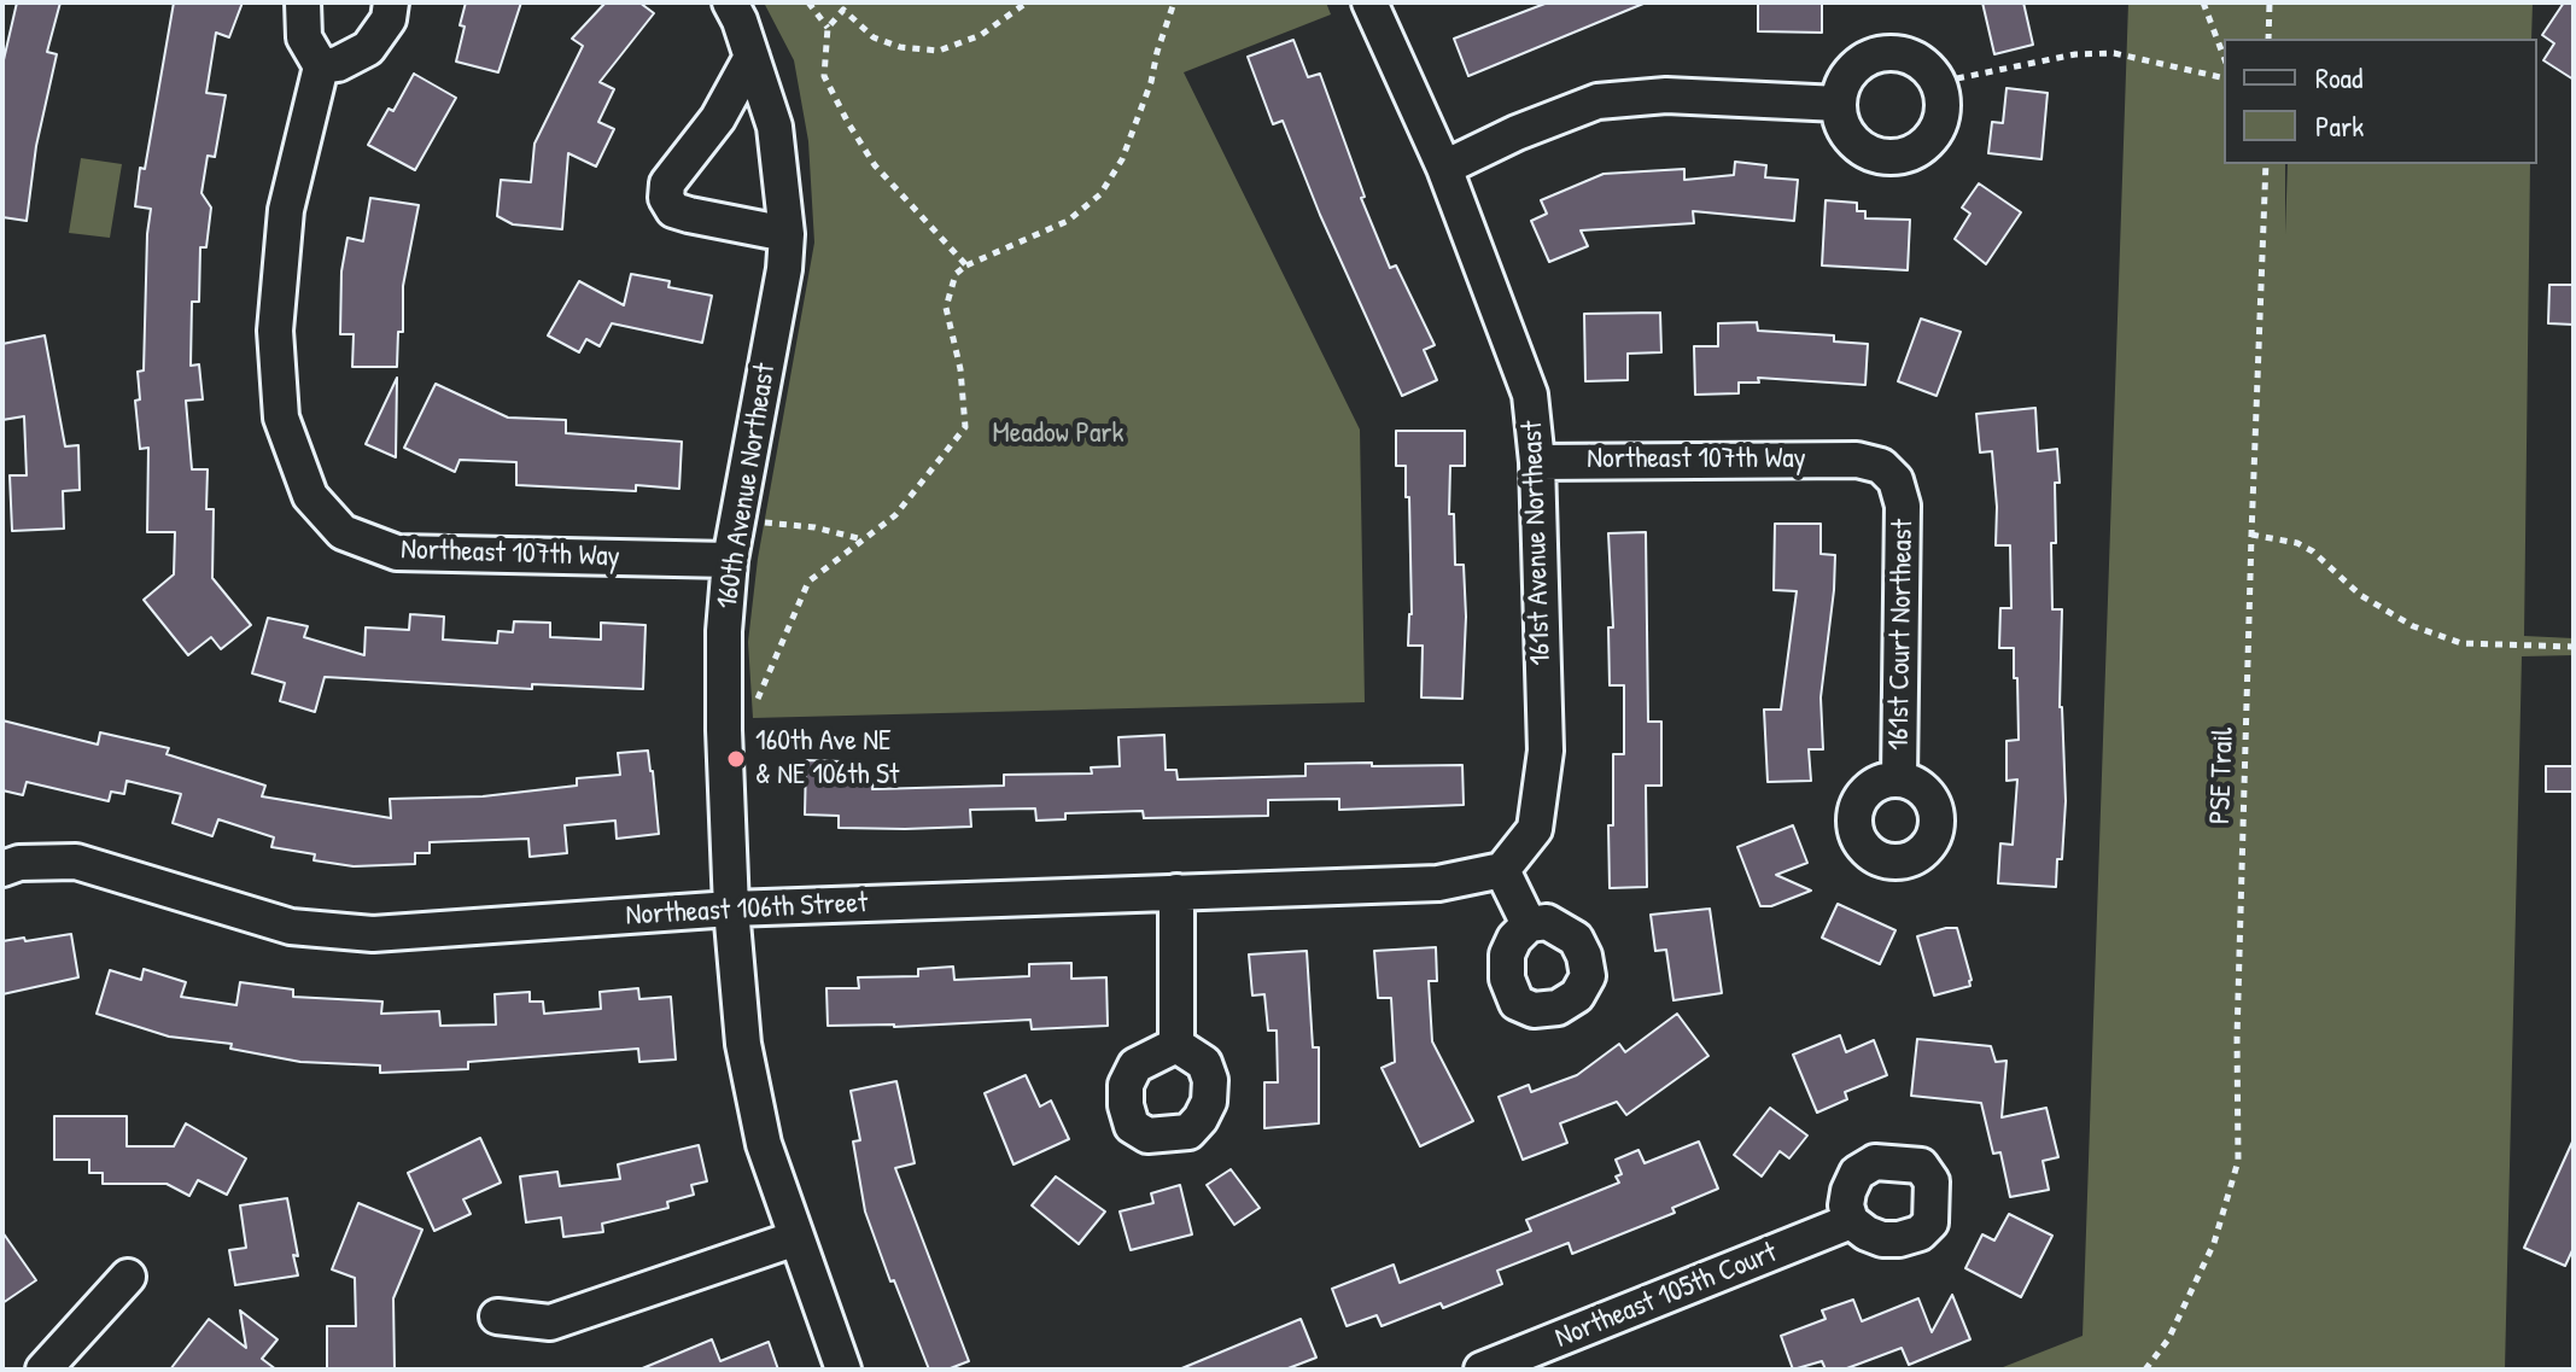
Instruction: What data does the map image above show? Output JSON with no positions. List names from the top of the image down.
{
  "streets": {
    "street": [
      "Northeast 107th Way",
      "160th Avenue Northeast",
      "161st Avenue Northeast",
      "161st Court Northeast",
      "Northeast 106th Street",
      "Northeast 105th Court"
    ],
    "path": ["PSE Trail"]
  },
  "crossings": [
    ["Northeast 107th Way", "160th Avenue Northeast"],
    ["Northeast 107th Way", "161st Avenue Northeast"],
    ["Northeast 107th Way", "161st Court Northeast"],
    ["160th Avenue Northeast", "Northeast 106th Street"],
    ["161st Avenue Northeast", "Northeast 106th Street"]
  ],
  "parks": ["Meadow Park"],
  "places": ["160th Ave NE & NE 106th St"],
  "legend": ["Road", "Park"]
}
